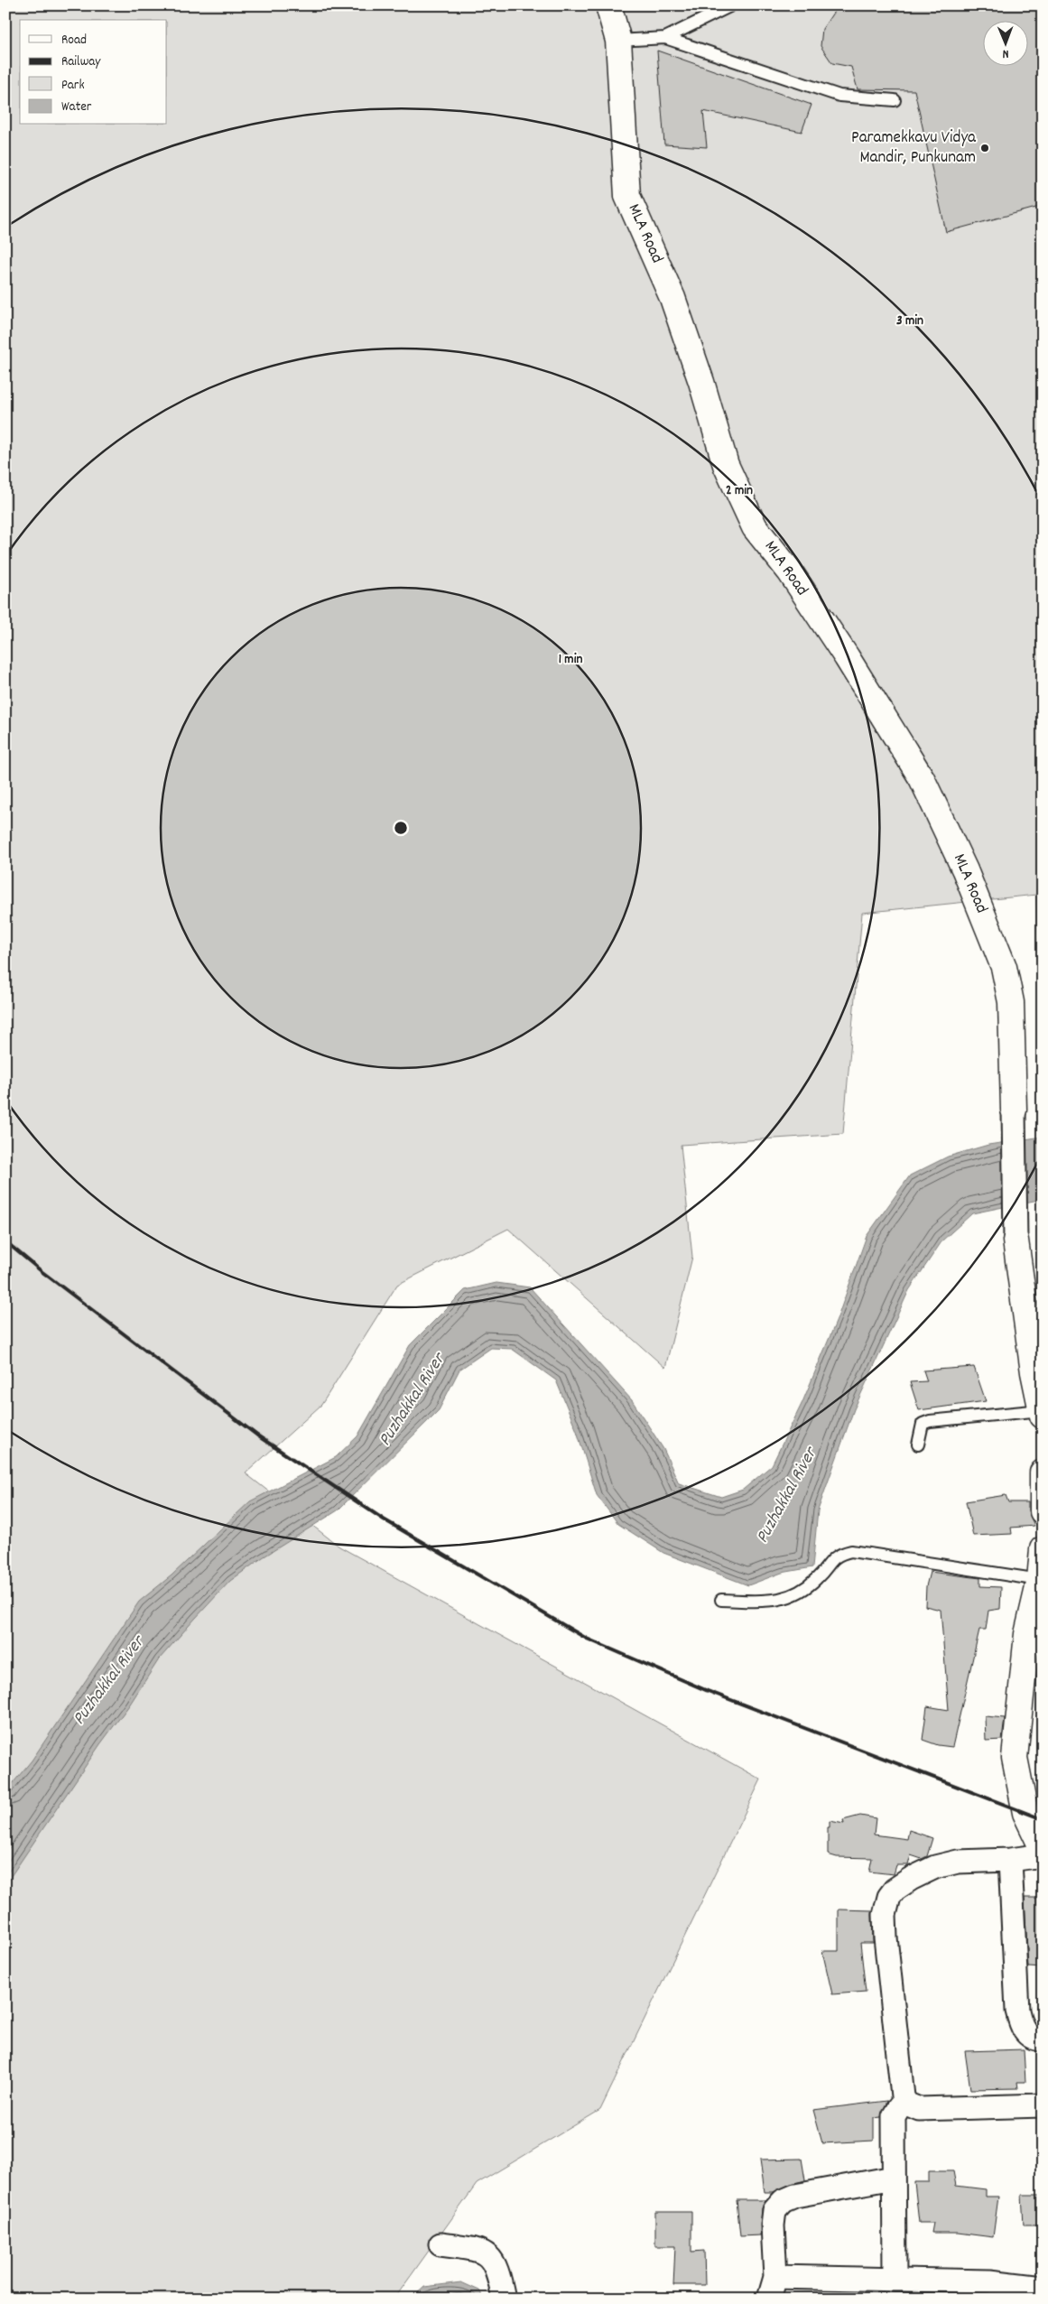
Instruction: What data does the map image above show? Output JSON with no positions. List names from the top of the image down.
{
  "streets": {
    "street": ["MLA Road"]
  },
  "water": ["Puzhakkal River"],
  "places": ["Paramekkavu Vidya Mandir, Punkunam"],
  "legend": [
    "Road",
    "Railway",
    "Park",
    "Water"
  ],
  "north": "bottom",
  "rings": ["3 min", "2 min", "1 min"]
}
